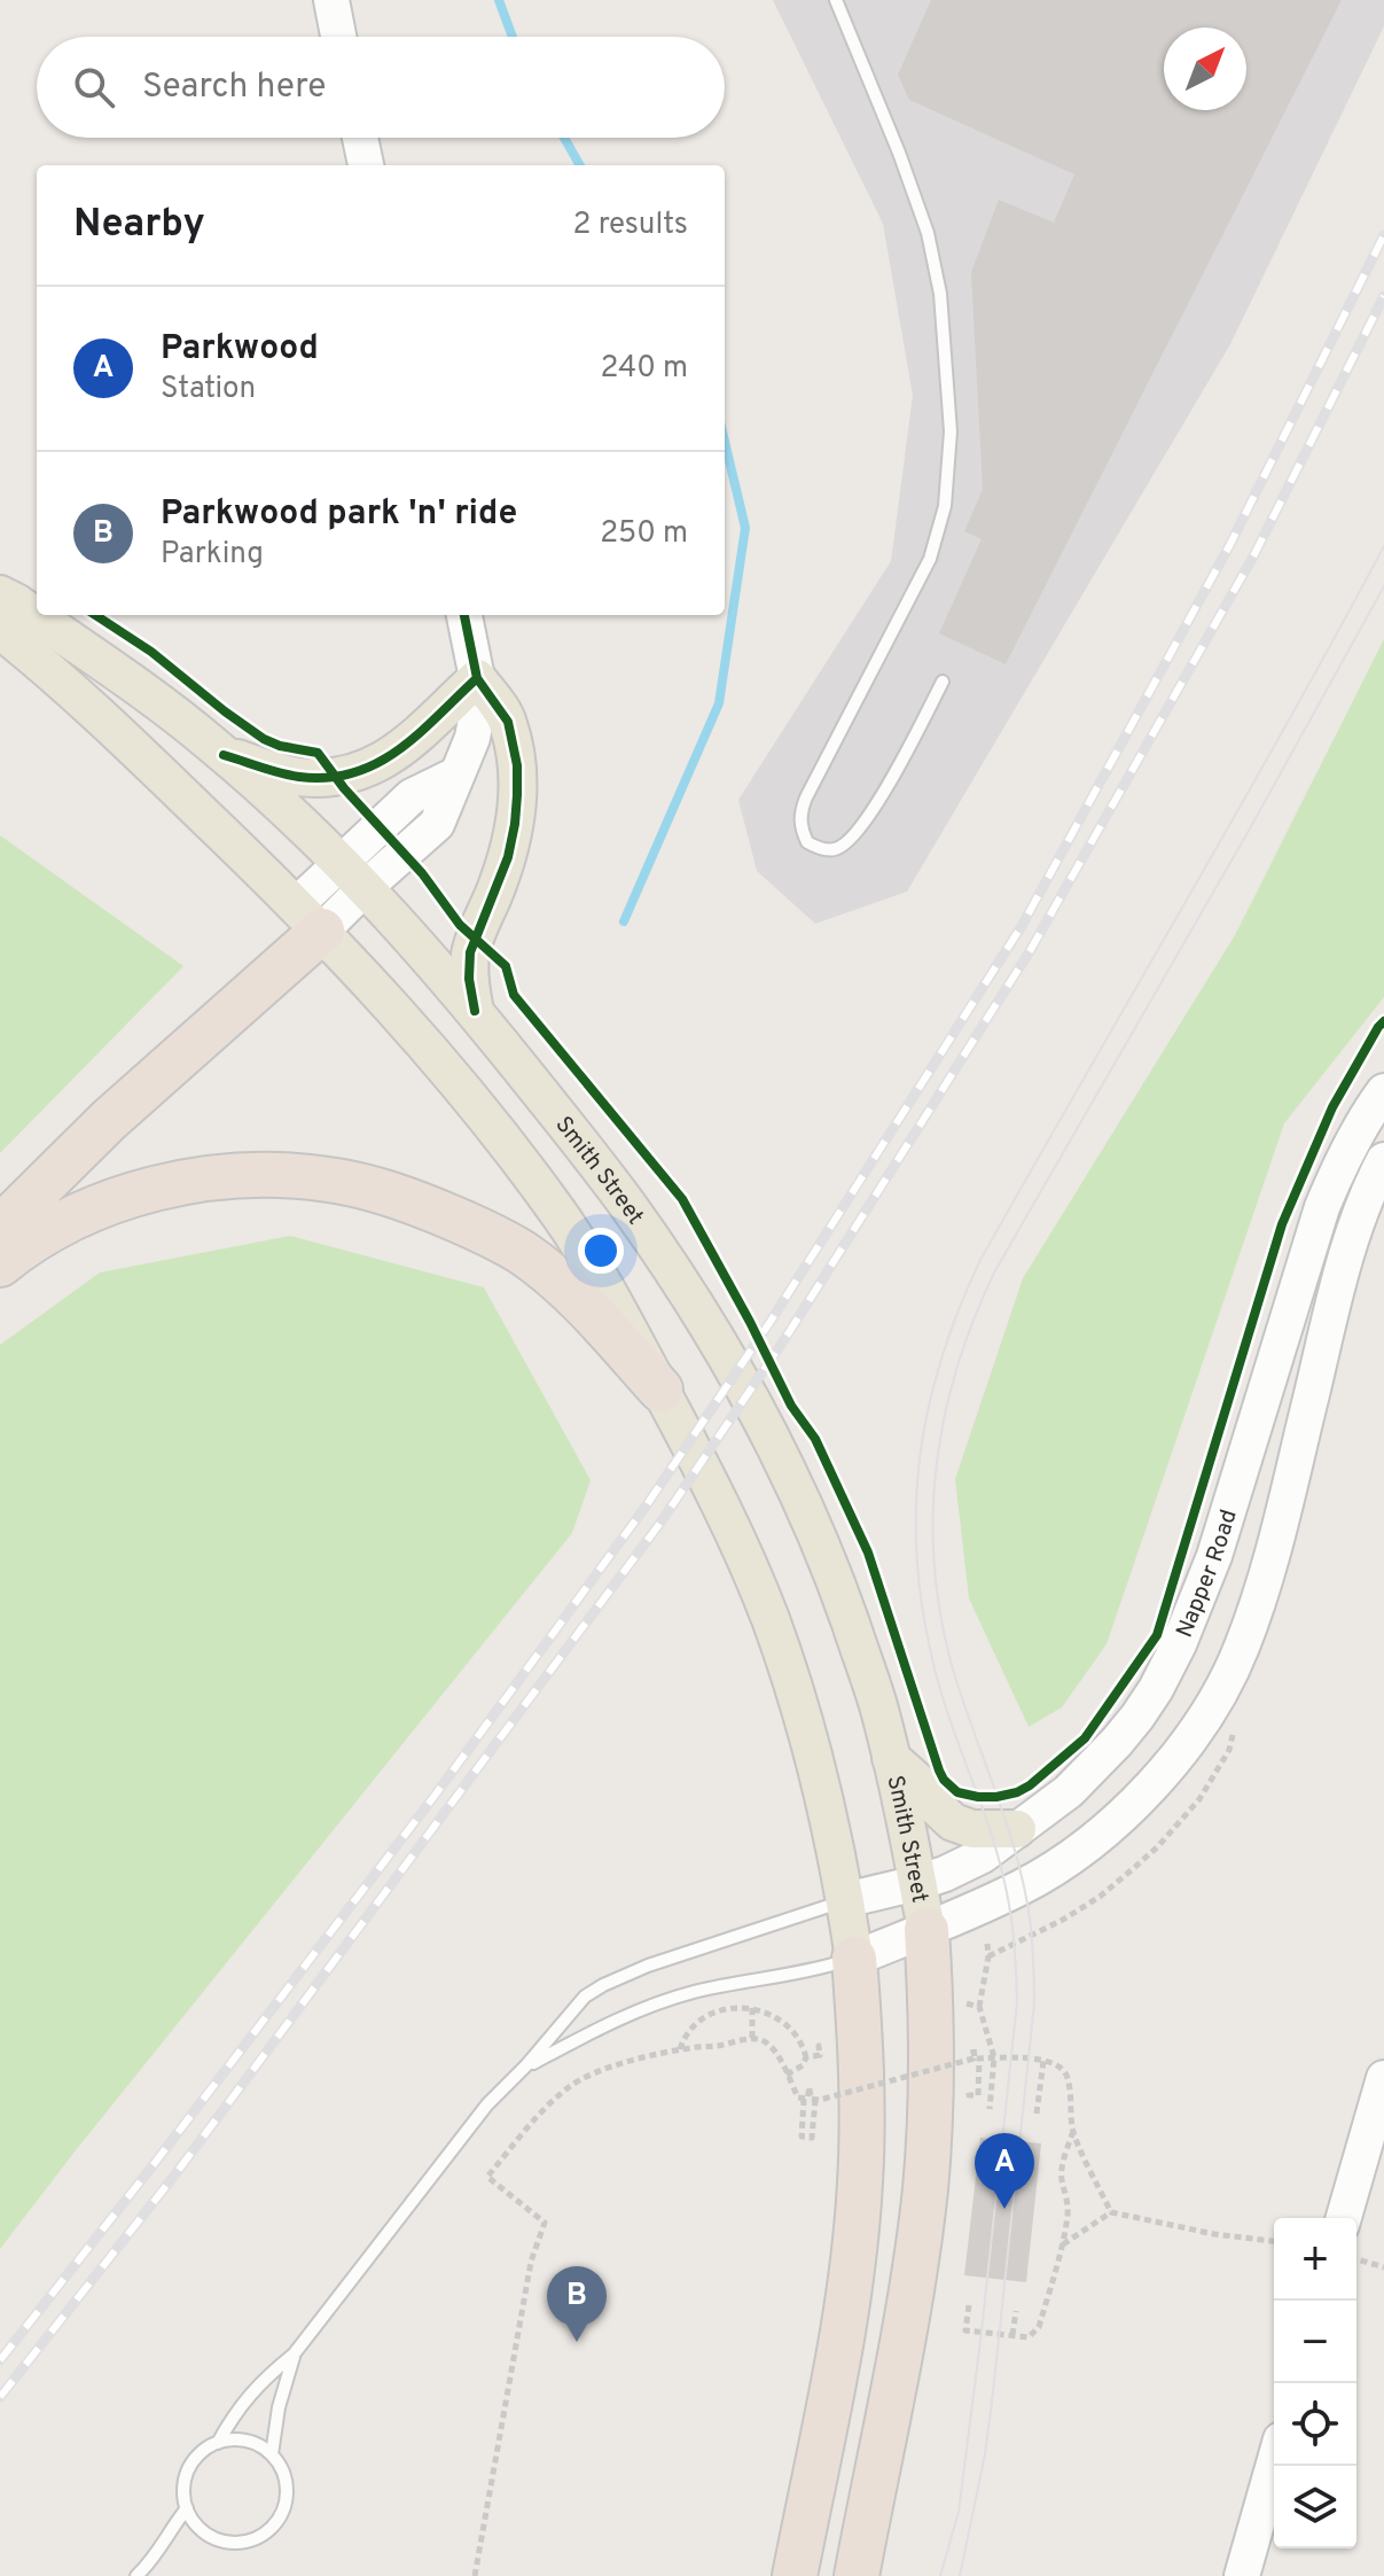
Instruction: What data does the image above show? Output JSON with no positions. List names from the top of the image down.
{
  "streets": {
    "main road": ["Smith Street", "Napper Road"]
  },
  "crossings": [
    ["Smith Street", "Napper Road"]
  ],
  "north": "top right",
  "page": {
    "search": "Search here",
    "heading": ["Nearby", "2 results"],
    "list": [
      {
        "mark": "A",
        "name": "Parkwood",
        "note": "Station",
        "value": "240 m"
      },
      {
        "mark": "B",
        "name": "Parkwood park 'n' ride",
        "note": "Parking",
        "value": "250 m"
      }
    ],
    "pins": ["A", "B"],
    "map_buttons": ["+", "−"]
  }
}
